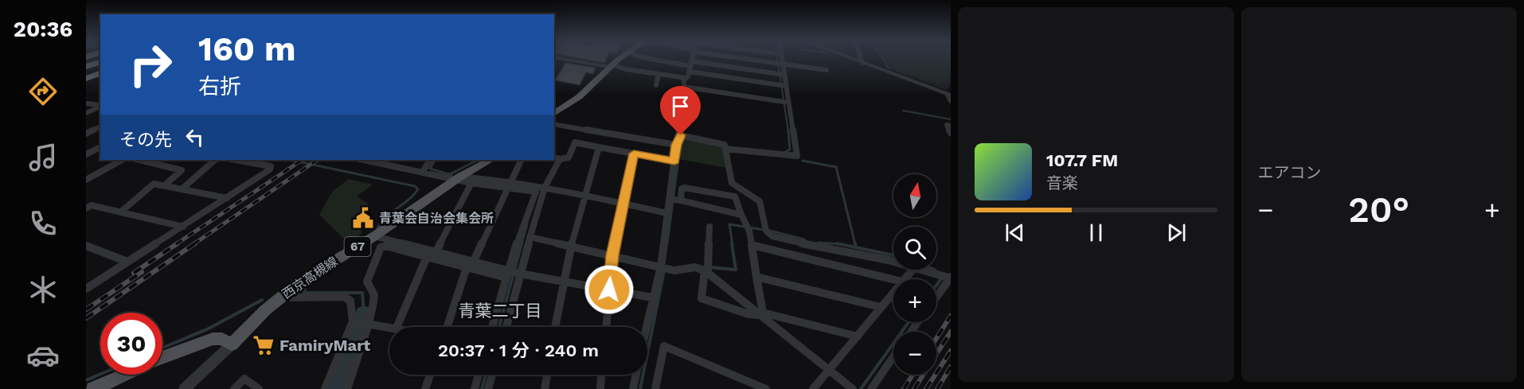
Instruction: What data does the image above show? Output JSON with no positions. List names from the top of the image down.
{
  "streets": {
    "main road": ["67", "西京高槻線"]
  },
  "districts": ["青葉二丁目"],
  "places": {
    "public building": ["青葉会自治会集会所"],
    "supermarket": ["FamiryMart"]
  },
  "north": "top",
  "page": {
    "tabs": "20:36",
    "tile": "エアコン",
    "turn": ["160 m", "右折"],
    "then": "その先",
    "song": ["107.7 FM", "音楽"],
    "map_buttons": ["+", "−"],
    "heat": ["−", "20°", "+"],
    "limit": "30",
    "trip": "20:37 · 1 分 · 240 m"
  }
}
